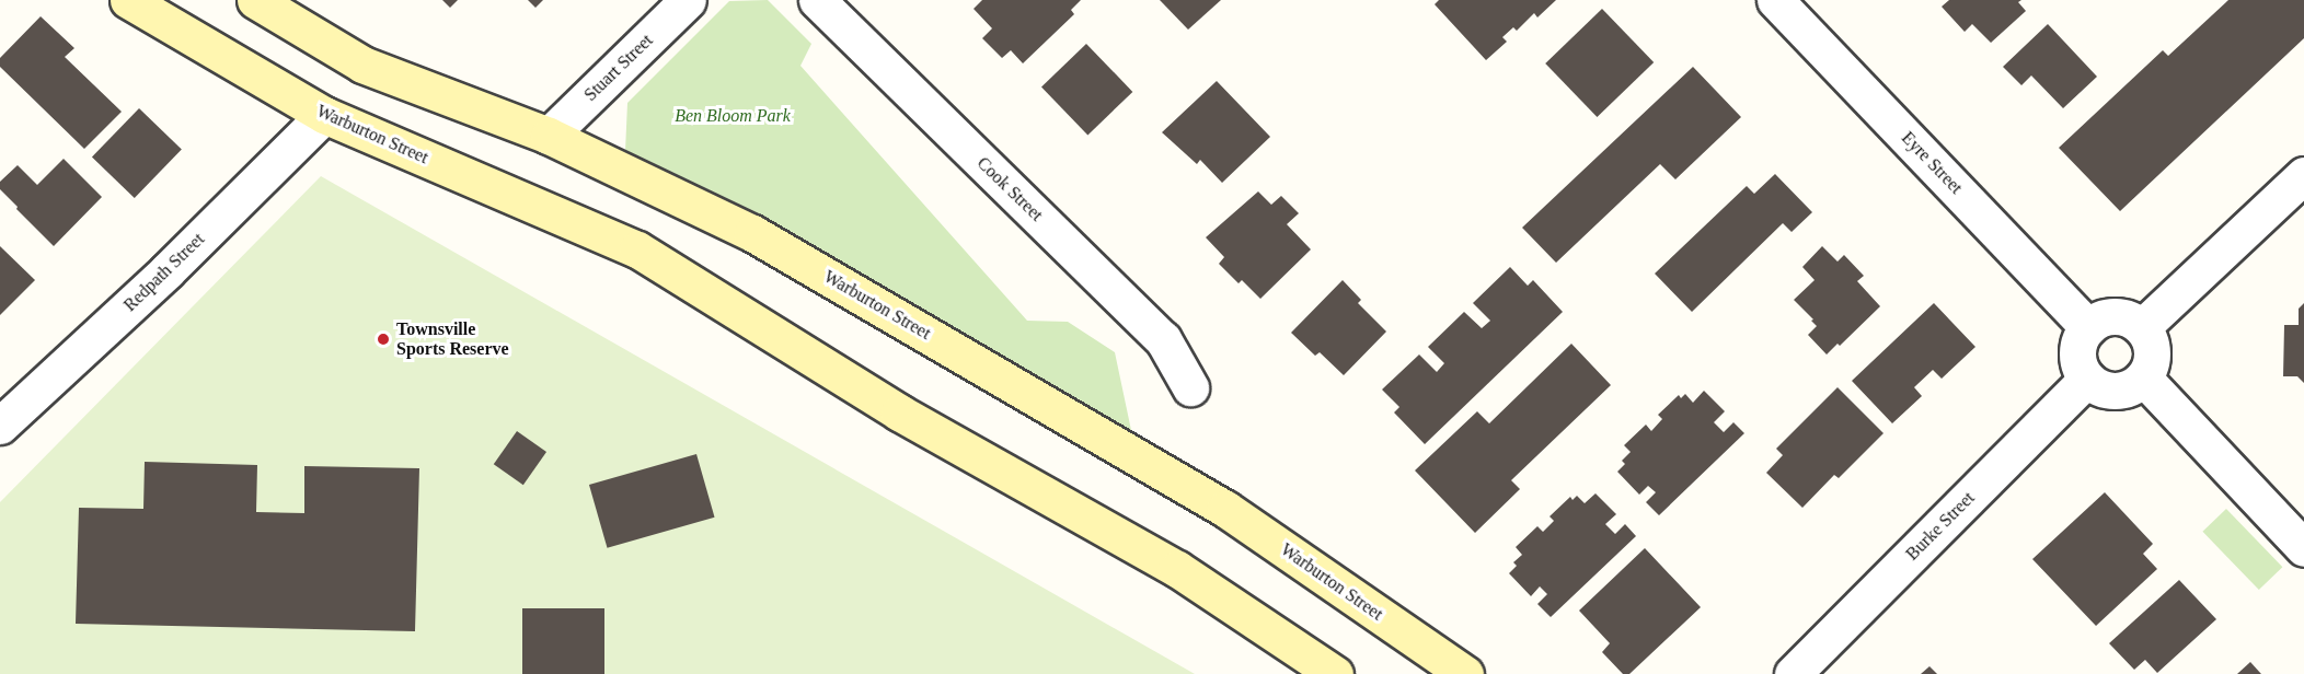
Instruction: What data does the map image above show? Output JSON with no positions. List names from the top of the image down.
{
  "streets": {
    "main road": ["Warburton Street"],
    "street": [
      "Stuart Street",
      "Eyre Street",
      "Cook Street",
      "Redpath Street",
      "Burke Street"
    ]
  },
  "crossings": [
    ["Stuart Street", "Warburton Street"],
    ["Warburton Street", "Redpath Street"],
    ["Eyre Street", "Burke Street"]
  ],
  "parks": ["Ben Bloom Park"],
  "places": ["Townsville Sports Reserve"]
}
